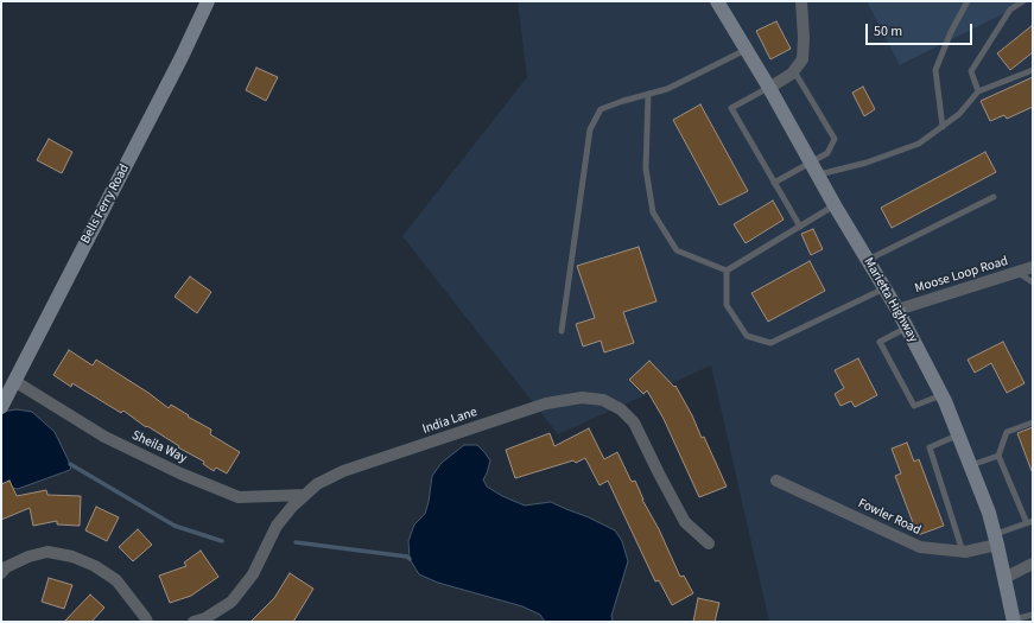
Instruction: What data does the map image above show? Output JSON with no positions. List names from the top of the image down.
{
  "streets": {
    "main road": ["Bells Ferry Road", "Marietta Highway"],
    "street": [
      "Moose Loop Road",
      "India Lane",
      "Sheila Way",
      "Fowler Road"
    ]
  },
  "crossings": [
    ["Bells Ferry Road", "Sheila Way"],
    ["Moose Loop Road", "Marietta Highway"],
    ["Marietta Highway", "Fowler Road"],
    ["India Lane", "Sheila Way"]
  ],
  "scale_bar": "50 m"
}
